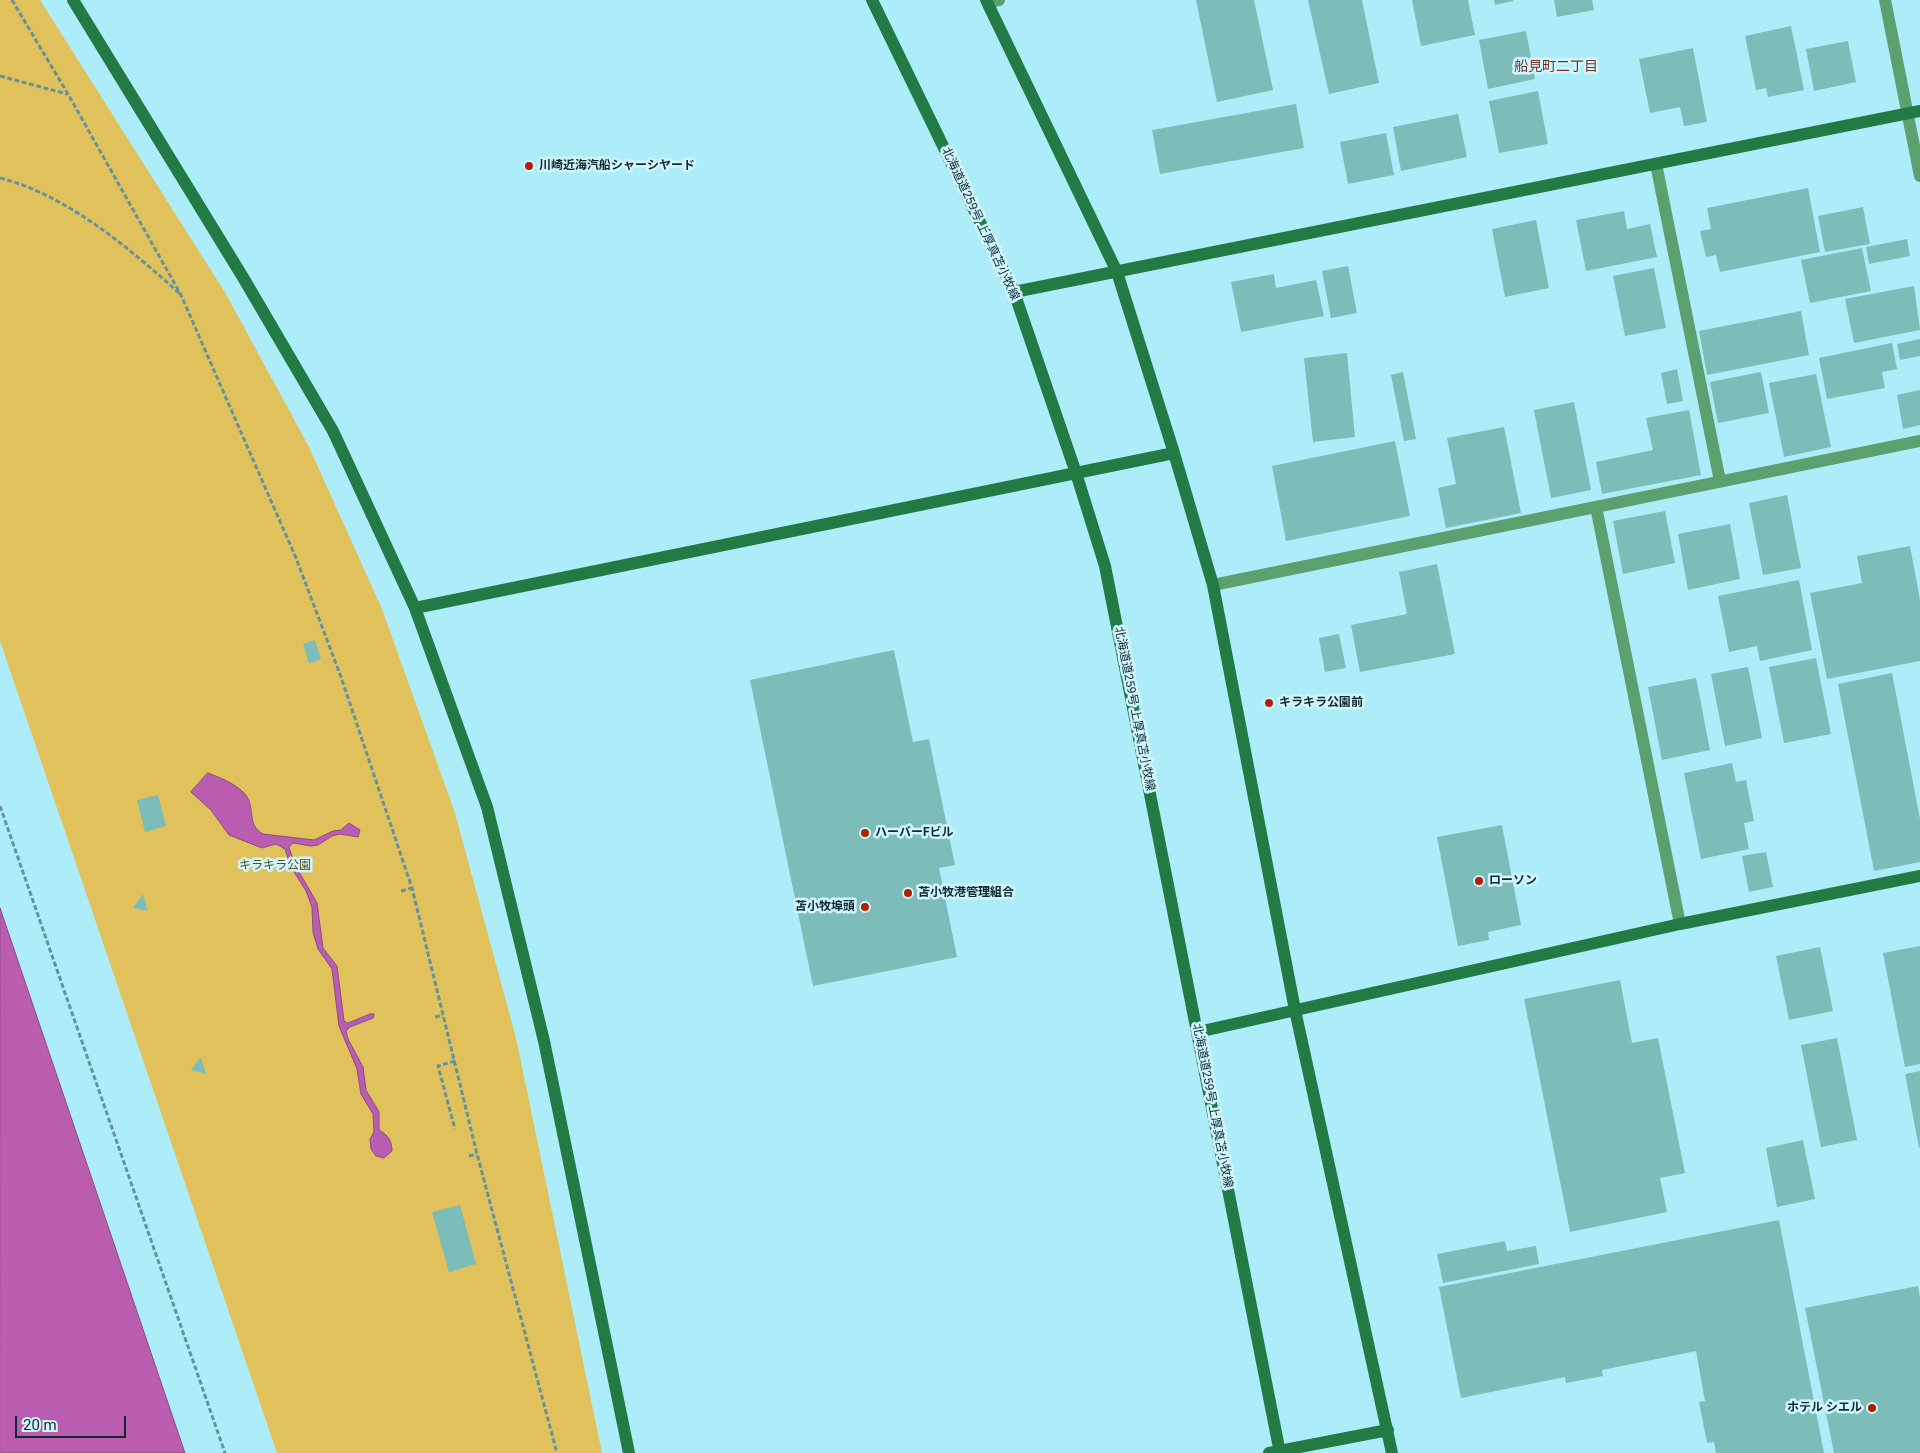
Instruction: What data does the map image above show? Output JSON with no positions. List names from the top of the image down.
{
  "streets": {
    "street": ["北海道道259号 上厚真苫小牧線"]
  },
  "districts": ["船見町二丁目"],
  "parks": ["キラキラ公園"],
  "places": [
    "川崎近海汽船シャーシヤード",
    "キラキラ公園前",
    "ハーバーFビル",
    "ローソン",
    "苫小牧港管理組合",
    "苫小牧埠頭",
    "ホテル シエル"
  ],
  "scale_bar": "20 m"
}
